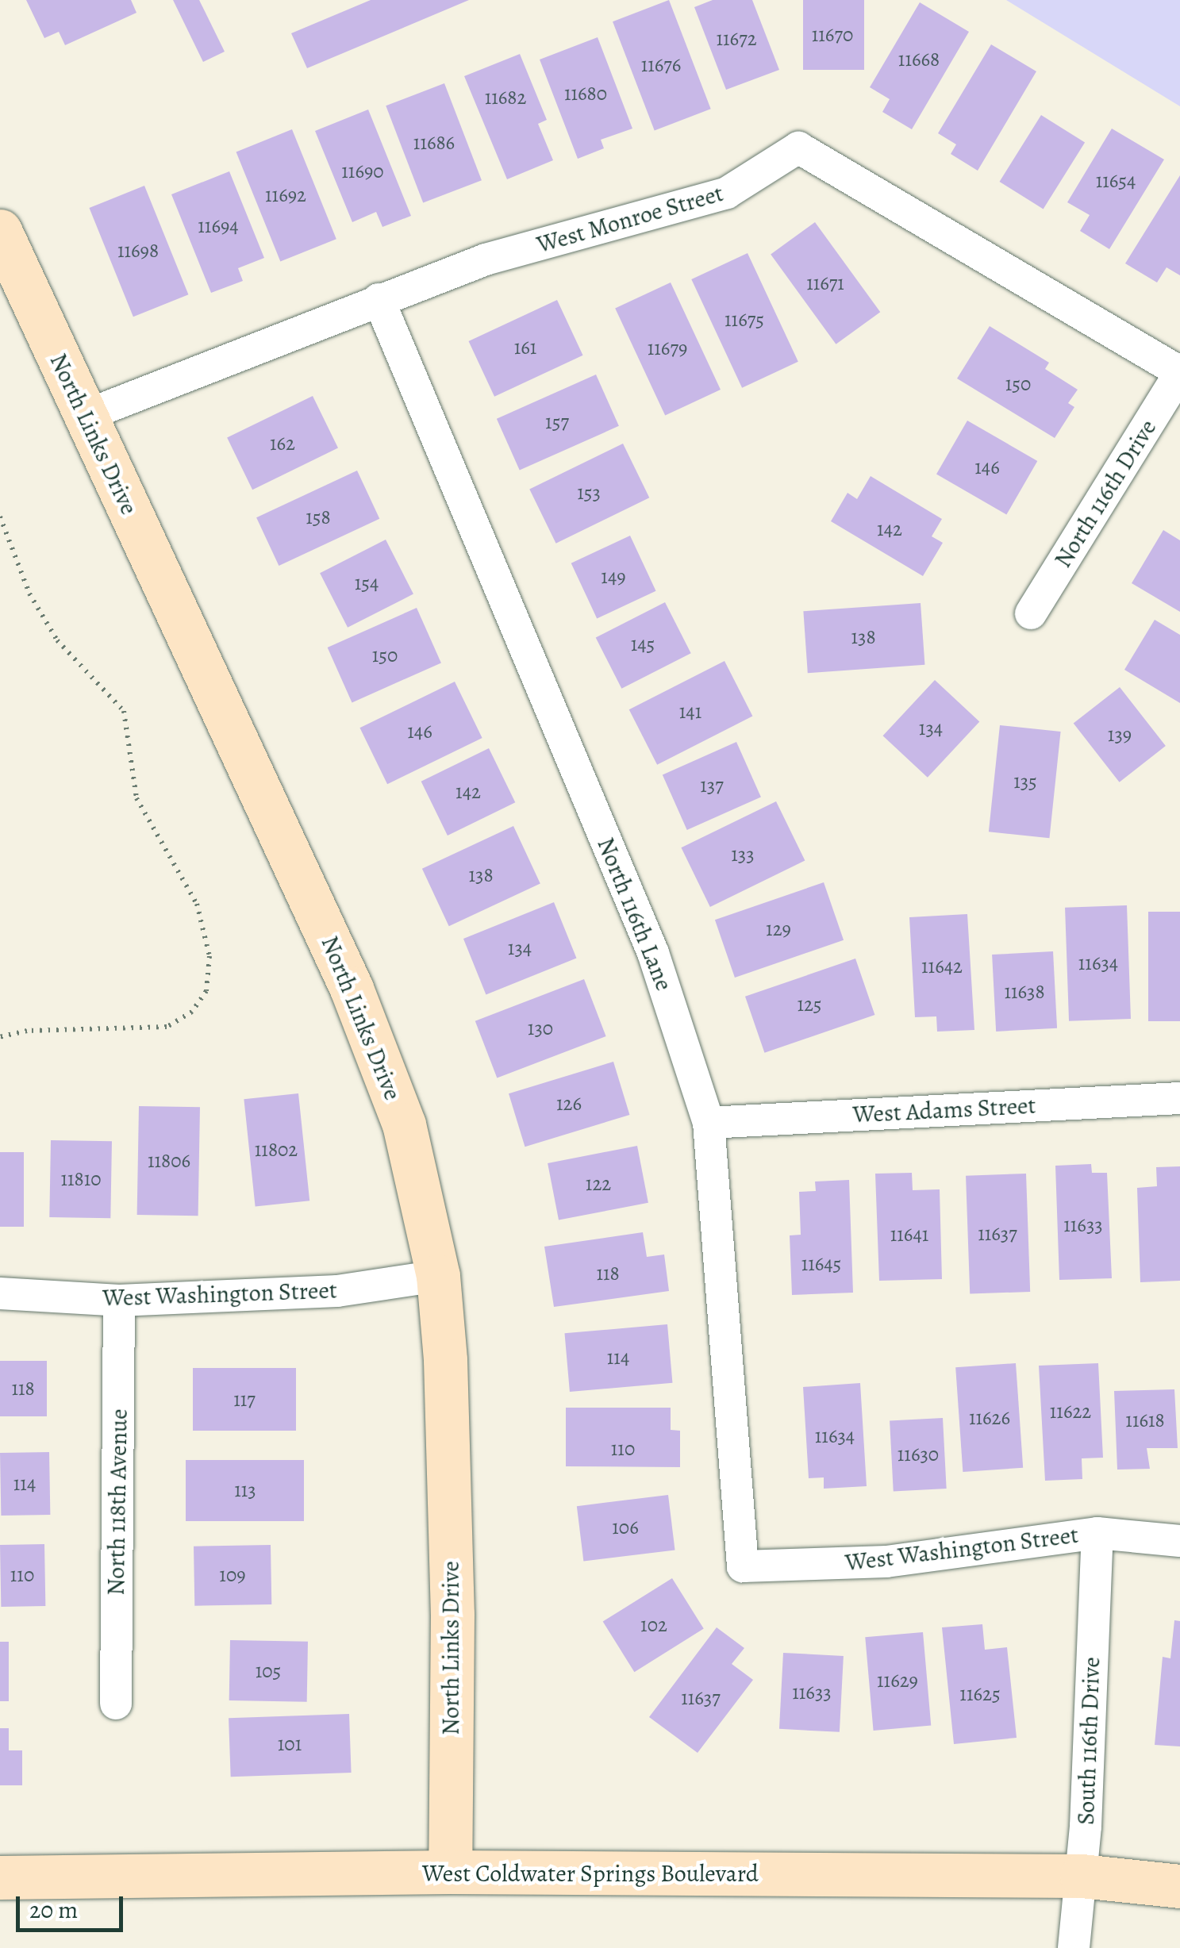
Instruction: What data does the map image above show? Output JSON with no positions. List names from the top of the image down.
{
  "streets": {
    "street": [
      "West Monroe Street",
      "North Links Drive",
      "North 116th Drive",
      "North 116th Lane",
      "West Adams Street",
      "West Washington Street",
      "North 118th Avenue",
      "South 116th Drive",
      "West Coldwater Springs Boulevard"
    ]
  },
  "crossings": [
    ["West Monroe Street", "North Links Drive"],
    ["West Monroe Street", "North 116th Drive"],
    ["West Monroe Street", "North 116th Lane"],
    ["North Links Drive", "West Washington Street"],
    ["North Links Drive", "West Coldwater Springs Boulevard"],
    ["North 116th Lane", "West Adams Street"],
    ["North 116th Lane", "West Washington Street"],
    ["West Washington Street", "North 118th Avenue"],
    ["West Washington Street", "South 116th Drive"],
    ["South 116th Drive", "West Coldwater Springs Boulevard"]
  ],
  "house_numbers": [
    "11670",
    "11672",
    "11668",
    "11676",
    "11680",
    "11682",
    "11686",
    "11690",
    "11654",
    "11692",
    "11694",
    "11698",
    "11671",
    "11675",
    "161",
    "11679",
    "150",
    "157",
    "162",
    "146",
    "153",
    "158",
    "142",
    "149",
    "154",
    "138",
    "145",
    "150",
    "141",
    "134",
    "146",
    "139",
    "135",
    "137",
    "142",
    "133",
    "138",
    "129",
    "134",
    "11634",
    "11642",
    "11638",
    "125",
    "130",
    "126",
    "11802",
    "11806",
    "11810",
    "122",
    "11633",
    "11637",
    "11641",
    "11645",
    "118",
    "114",
    "118",
    "117",
    "11622",
    "11626",
    "11618",
    "11634",
    "110",
    "11630",
    "114",
    "113",
    "106",
    "110",
    "109",
    "102",
    "105",
    "11629",
    "11633",
    "11625",
    "11637",
    "101"
  ],
  "scale_bar": "20 m"
}
